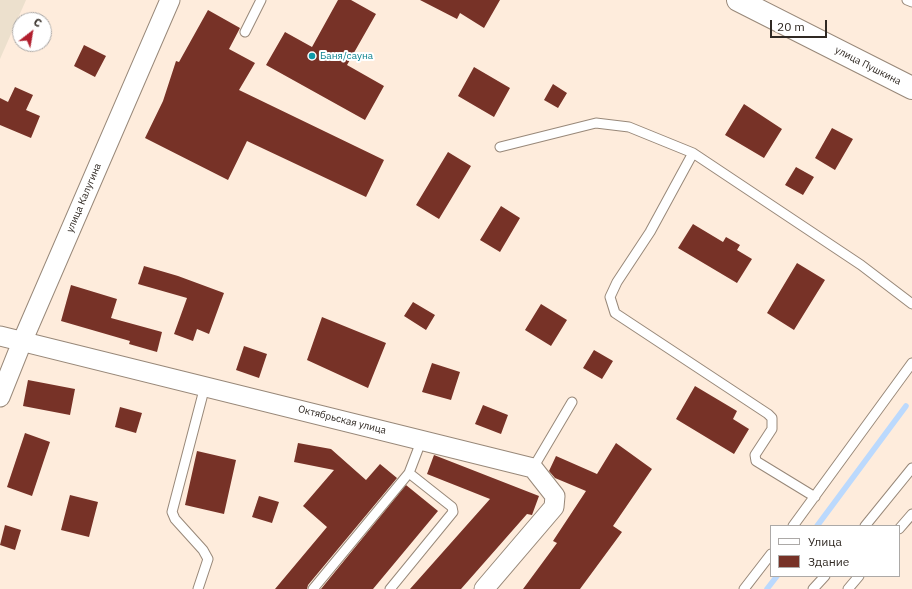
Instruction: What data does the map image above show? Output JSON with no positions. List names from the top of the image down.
{
  "streets": {
    "main road": ["улица Пушкина"],
    "street": ["улица Калугина", "Октябрьская улица"]
  },
  "crossings": [
    ["улица Калугина", "Октябрьская улица"]
  ],
  "places": ["Баня/сауна"],
  "legend": ["Улица", "Здание"],
  "scale_bar": "20 m",
  "north": "top right"
}
